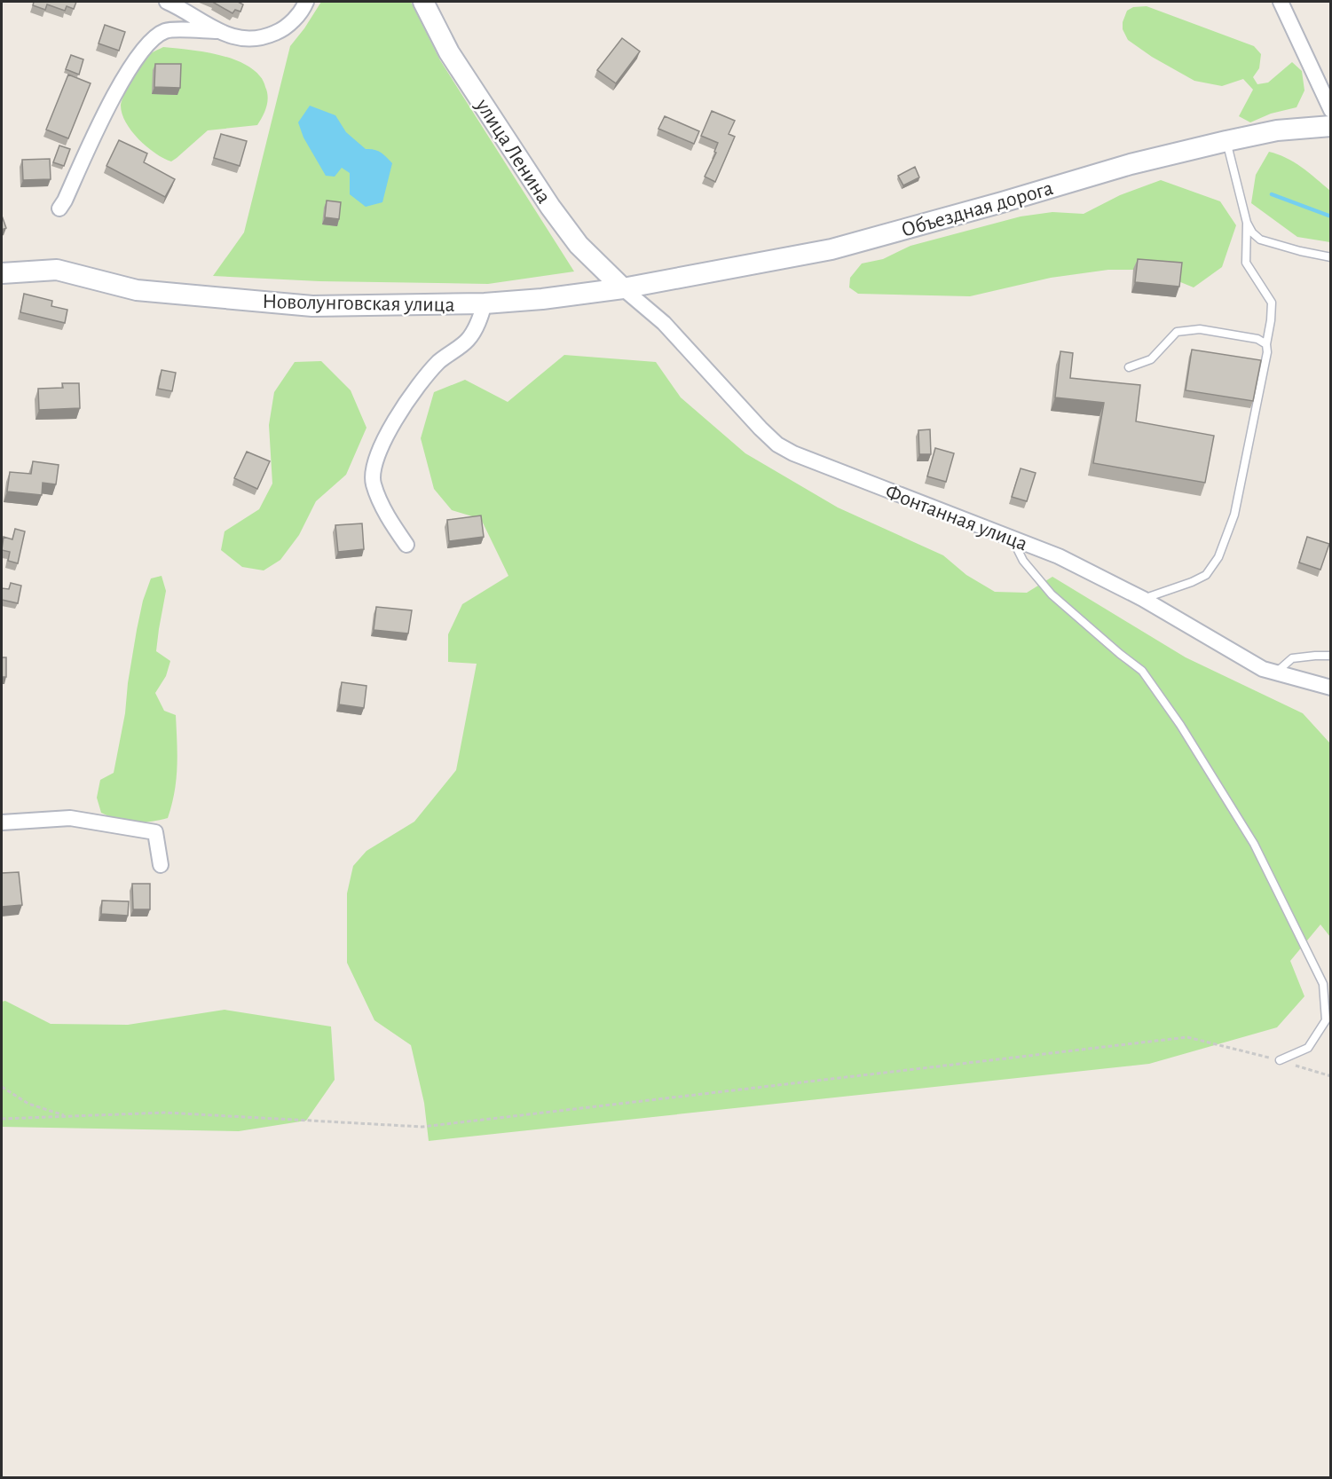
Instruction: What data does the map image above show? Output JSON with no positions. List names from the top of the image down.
{
  "streets": {
    "street": [
      "улица Ленина",
      "Объездная дорога",
      "Новолунговская улица",
      "Фонтанная улица"
    ]
  },
  "crossings": [
    ["улица Ленина", "Объездная дорога"],
    ["улица Ленина", "Новолунговская улица"],
    ["улица Ленина", "Фонтанная улица"],
    ["Объездная дорога", "Новолунговская улица"],
    ["Объездная дорога", "Фонтанная улица"],
    ["Новолунговская улица", "Фонтанная улица"]
  ]
}
